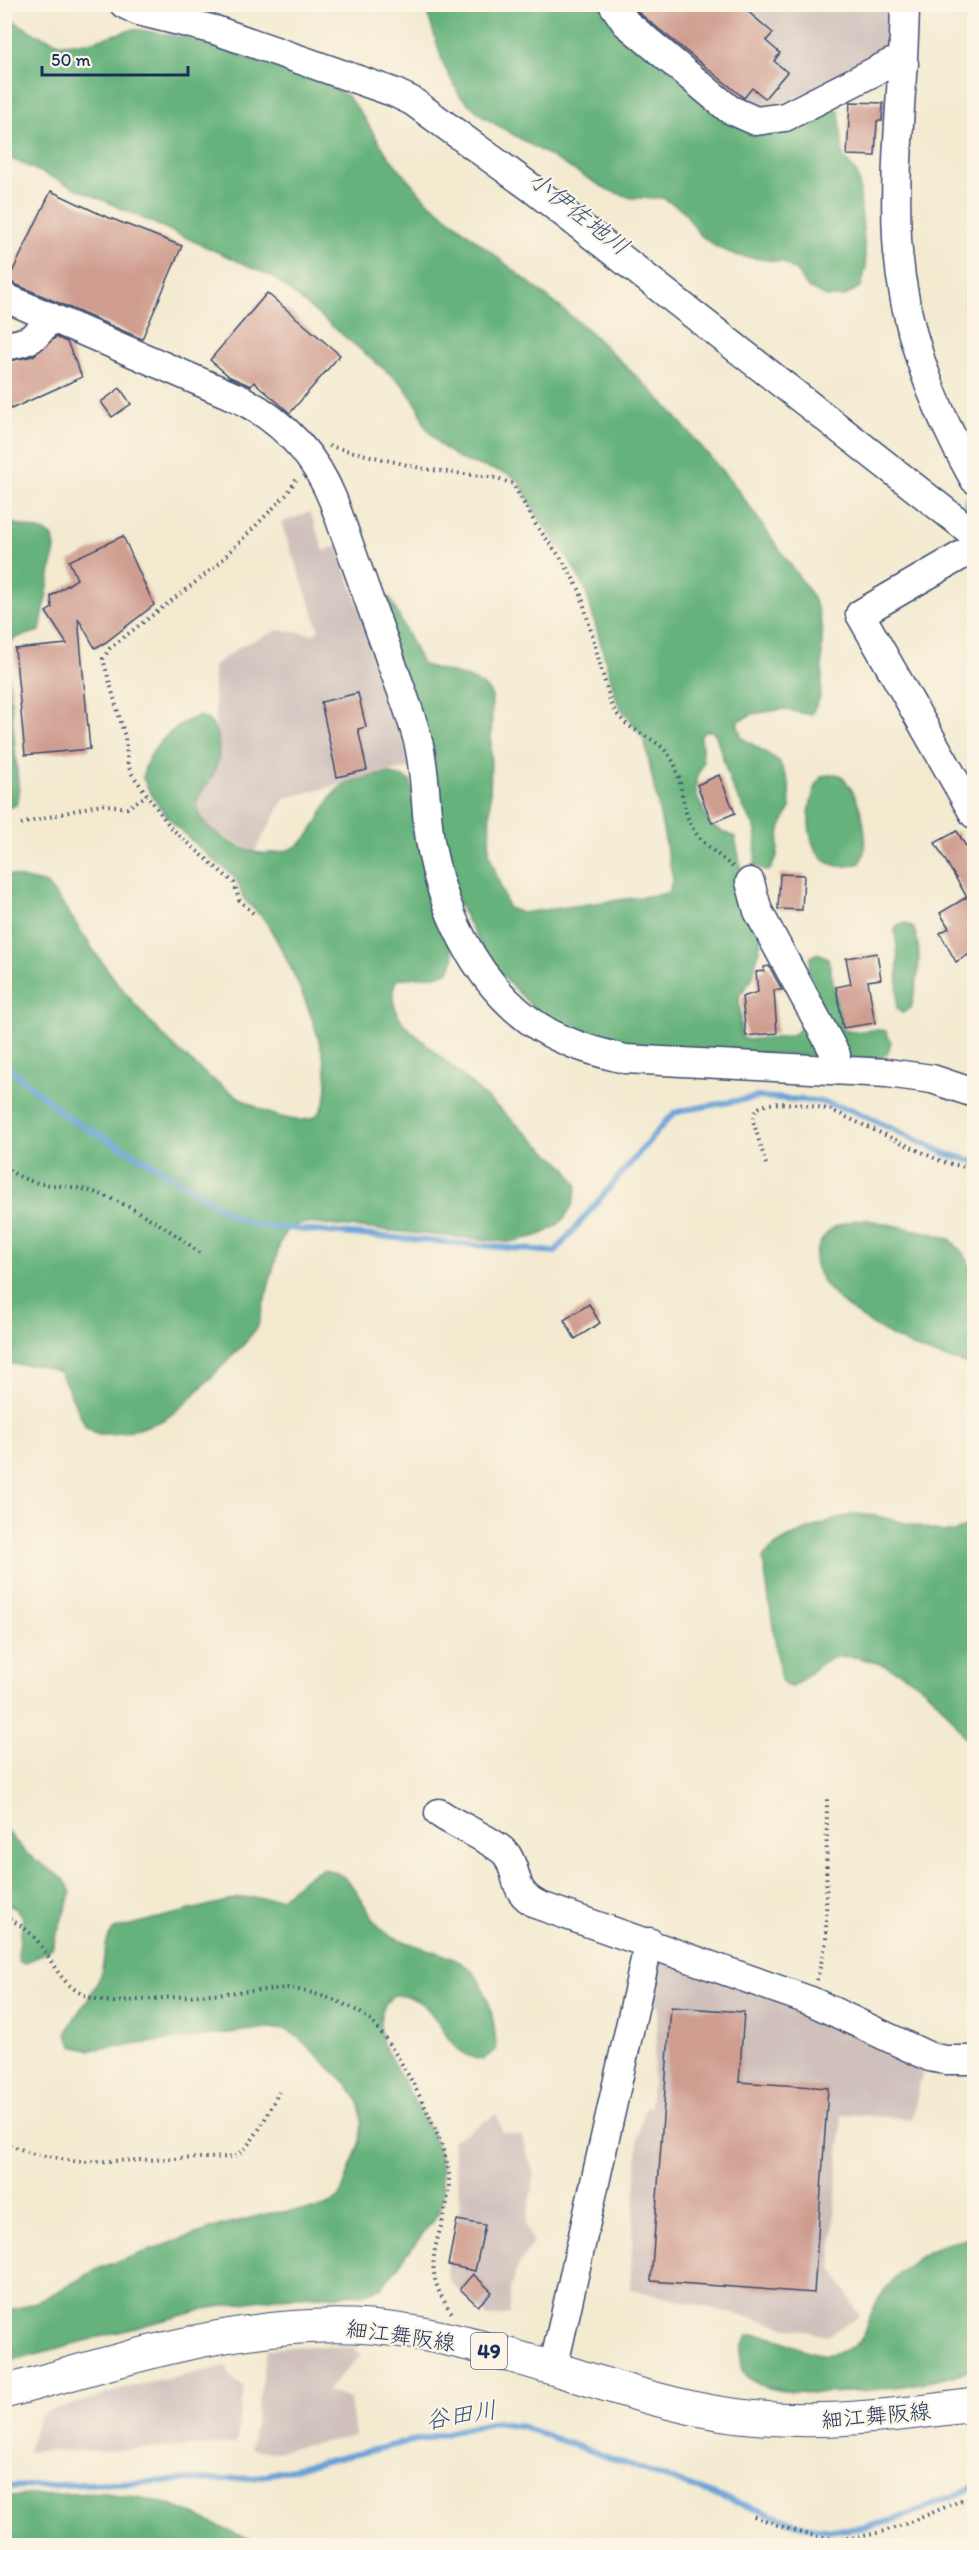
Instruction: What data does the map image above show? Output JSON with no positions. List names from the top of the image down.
{
  "streets": {
    "main road": ["細江舞阪線", "49"]
  },
  "water": ["小伊佐地川", "谷田川"],
  "scale_bar": "50 m"
}
